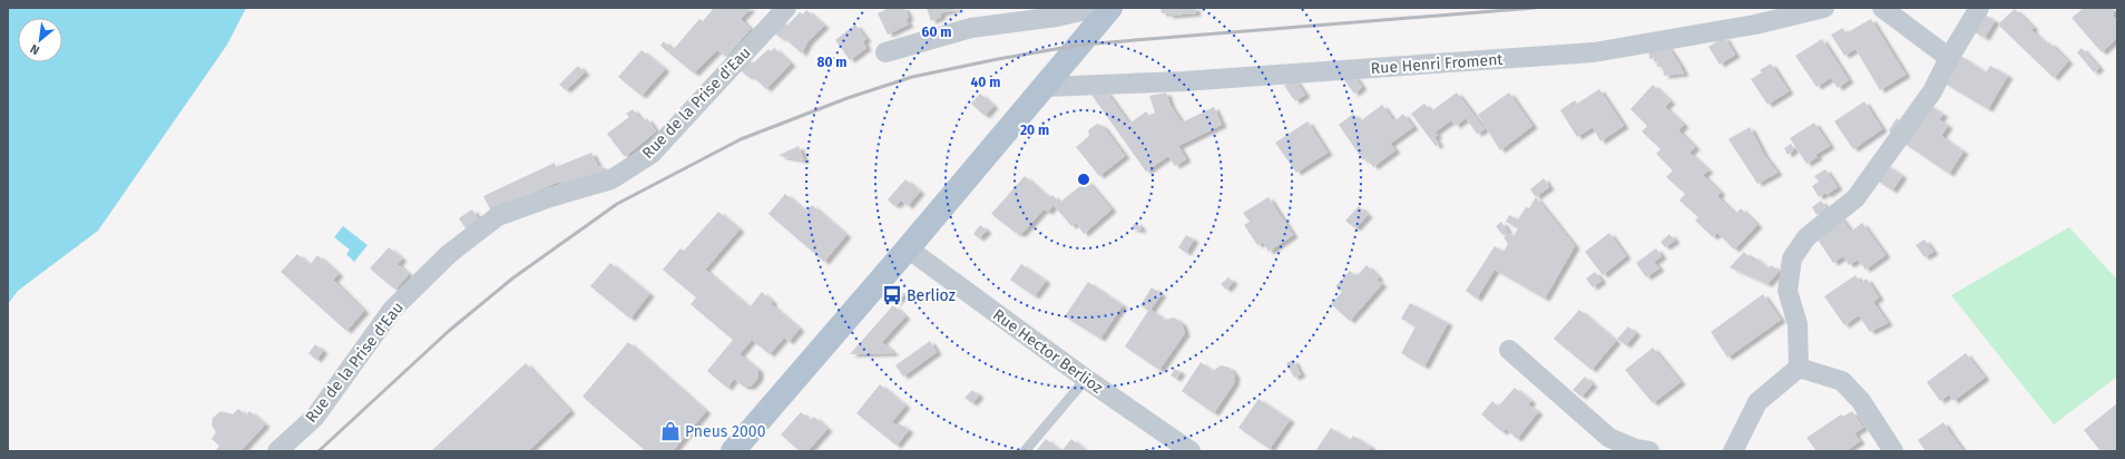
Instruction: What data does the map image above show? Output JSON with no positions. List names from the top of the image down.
{
  "streets": {
    "street": ["Rue Henri Froment", "Rue de la Prise d'Eau", "Rue Hector Berlioz"]
  },
  "places": {
    "bus stop": ["Berlioz"],
    "shop": ["Pneus 2000"]
  },
  "north": "bottom left",
  "rings": [
    "60 m",
    "80 m",
    "40 m",
    "20 m"
  ]
}
